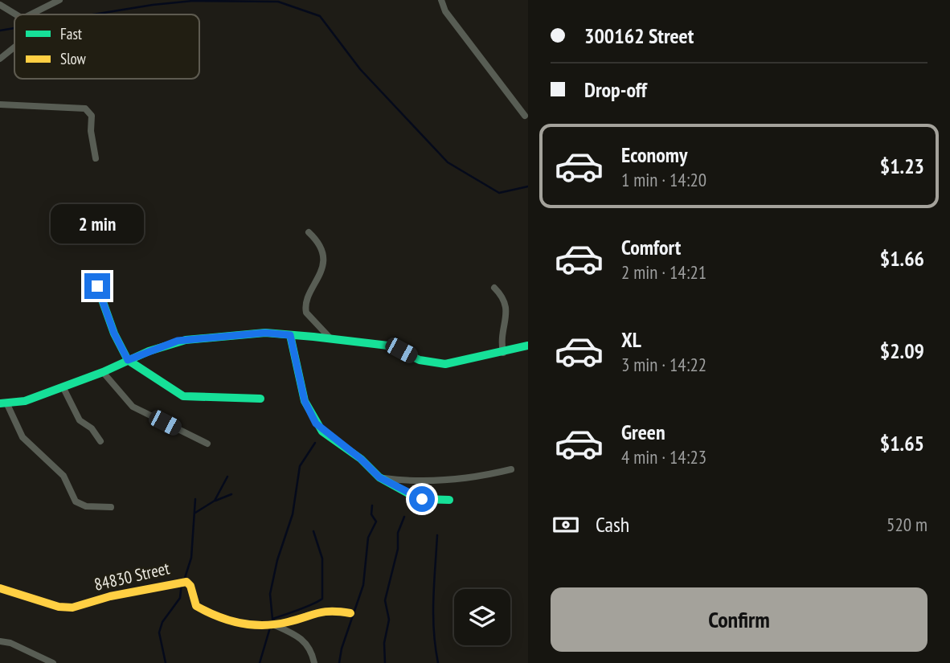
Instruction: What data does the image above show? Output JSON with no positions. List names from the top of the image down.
{
  "streets": {
    "street": ["84830 Street"]
  },
  "legend": ["Fast", "Slow"],
  "page": {
    "banner": ["300162 Street", "Drop-off"],
    "list": [
      {
        "name": "Economy",
        "note": "1 min · 14:20",
        "value": "$1.23"
      },
      {
        "name": "Comfort",
        "note": "2 min · 14:21",
        "value": "$1.66"
      },
      {
        "name": "XL",
        "note": "3 min · 14:22",
        "value": "$2.09"
      },
      {
        "name": "Green",
        "note": "4 min · 14:23",
        "value": "$1.65"
      }
    ],
    "bubble": "2 min",
    "pay": ["Cash", "520 m"],
    "buttons": "Confirm"
  }
}
